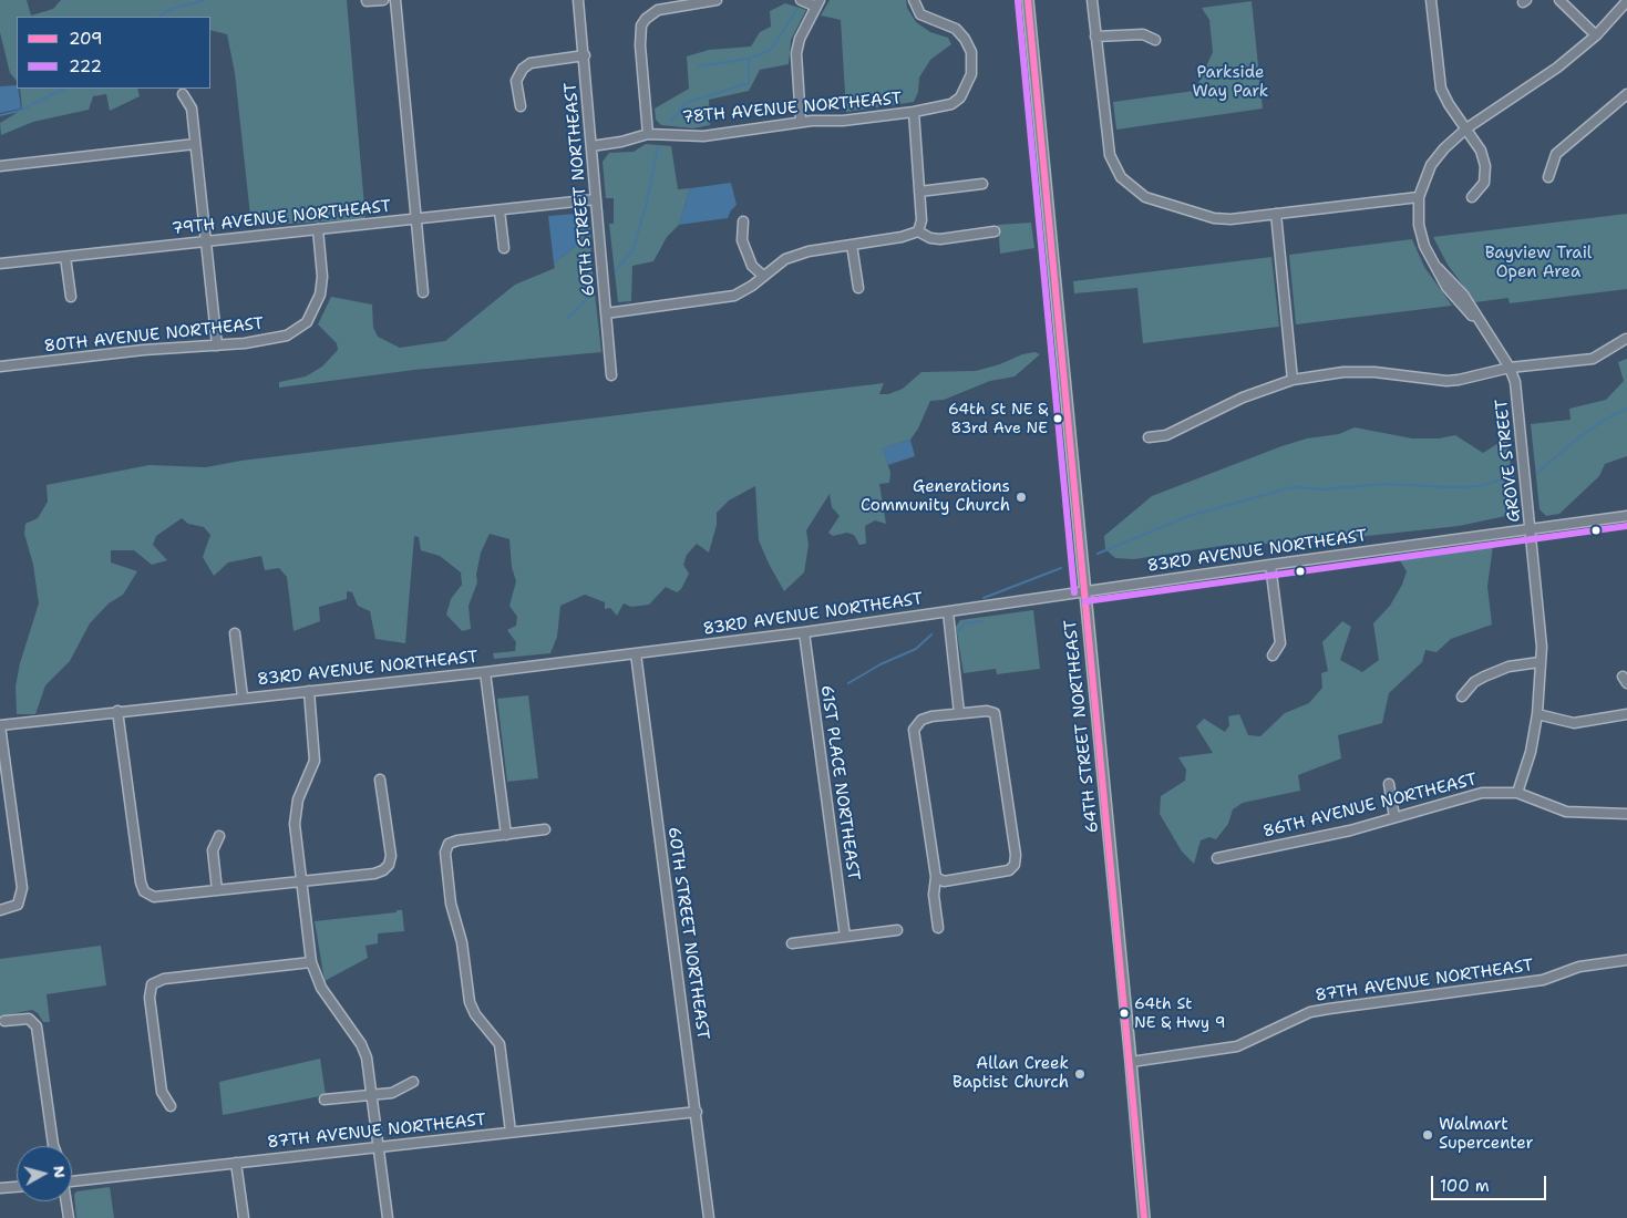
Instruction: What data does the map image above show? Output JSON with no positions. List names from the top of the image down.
{
  "streets": {
    "main road": ["64TH STREET NORTHEAST"],
    "street": [
      "78TH AVENUE NORTHEAST",
      "60TH STREET NORTHEAST",
      "79TH AVENUE NORTHEAST",
      "80TH AVENUE NORTHEAST",
      "GROVE STREET",
      "83RD AVENUE NORTHEAST",
      "61ST PLACE NORTHEAST",
      "86TH AVENUE NORTHEAST",
      "87TH AVENUE NORTHEAST"
    ]
  },
  "crossings": [
    ["78TH AVENUE NORTHEAST", "60TH STREET NORTHEAST"],
    ["60TH STREET NORTHEAST", "79TH AVENUE NORTHEAST"],
    ["60TH STREET NORTHEAST", "83RD AVENUE NORTHEAST"],
    ["60TH STREET NORTHEAST", "87TH AVENUE NORTHEAST"],
    ["79TH AVENUE NORTHEAST", "80TH AVENUE NORTHEAST"],
    ["GROVE STREET", "83RD AVENUE NORTHEAST"],
    ["GROVE STREET", "86TH AVENUE NORTHEAST"],
    ["83RD AVENUE NORTHEAST", "64TH STREET NORTHEAST"],
    ["83RD AVENUE NORTHEAST", "61ST PLACE NORTHEAST"],
    ["64TH STREET NORTHEAST", "87TH AVENUE NORTHEAST"]
  ],
  "parks": ["Parkside Way Park", "Bayview Trail Open Area"],
  "places": [
    "64th St NE & 83rd Ave NE",
    "Generations Community Church",
    "64th St NE & Hwy 9",
    "Allan Creek Baptist Church",
    "Walmart Supercenter"
  ],
  "lines": ["transit line 209", "transit line 222"],
  "legend": ["209", "222"],
  "scale_bar": "100 m",
  "north": "right"
}
